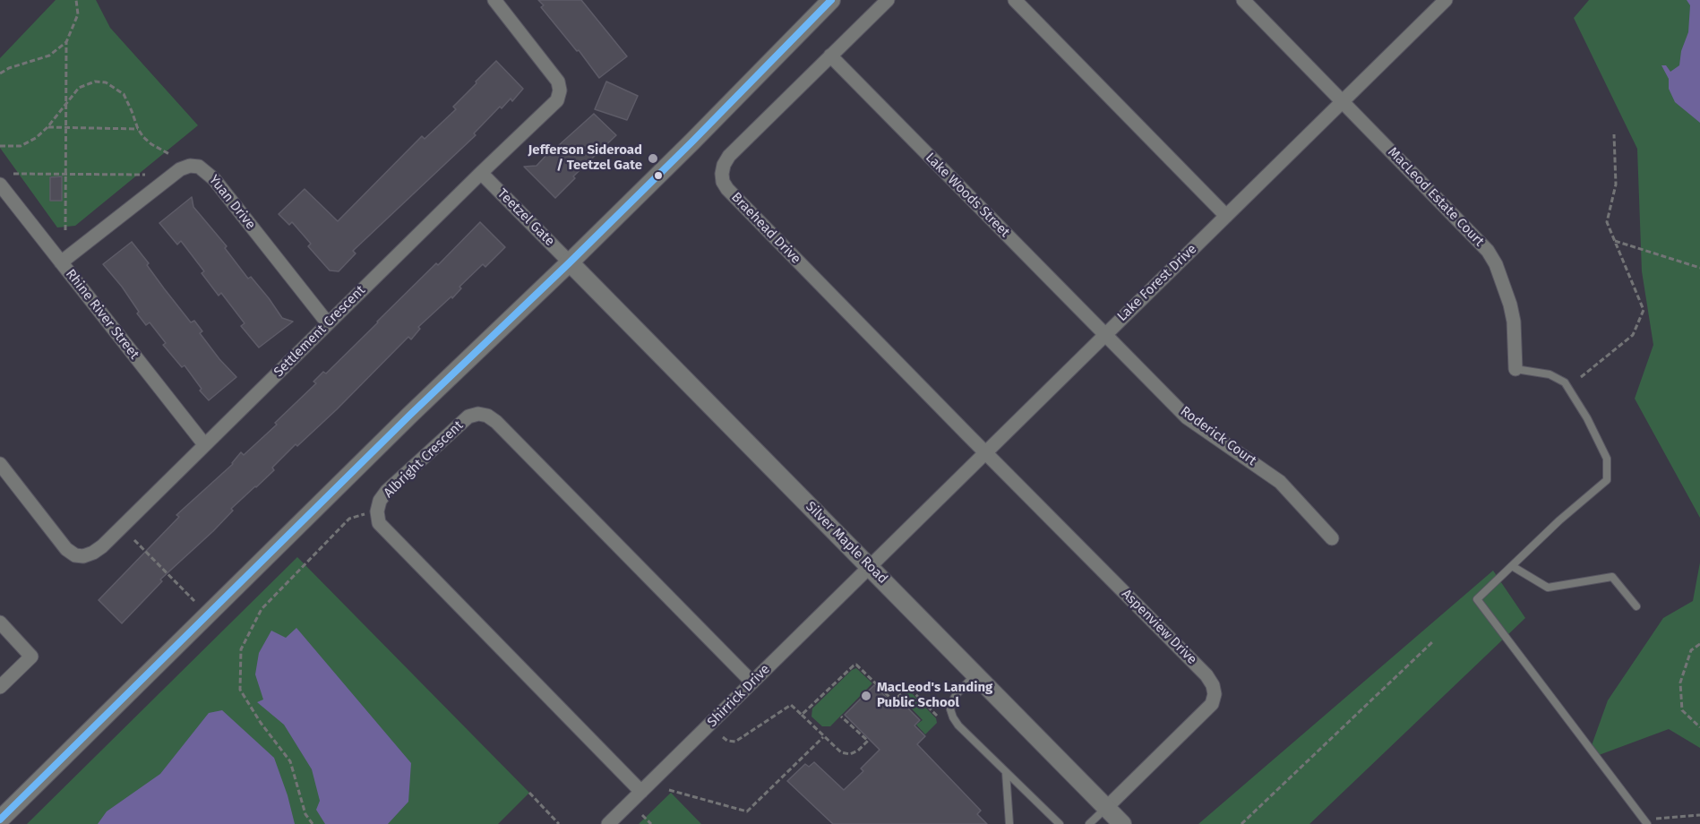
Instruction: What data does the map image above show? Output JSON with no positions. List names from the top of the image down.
{
  "streets": {
    "street": [
      "Lake Woods Street",
      "MacLeod Estate Court",
      "Yuan Drive",
      "Teetzel Gate",
      "Braehead Drive",
      "Lake Forest Drive",
      "Rhine River Street",
      "Settlement Crescent",
      "Roderick Court",
      "Albright Crescent",
      "Silver Maple Road",
      "Aspenview Drive",
      "Shirrick Drive"
    ]
  },
  "crossings": [
    ["Lake Woods Street", "Braehead Drive"],
    ["Lake Woods Street", "Lake Forest Drive"],
    ["Lake Woods Street", "Roderick Court"],
    ["MacLeod Estate Court", "Lake Forest Drive"],
    ["Yuan Drive", "Rhine River Street"],
    ["Yuan Drive", "Settlement Crescent"],
    ["Teetzel Gate", "Settlement Crescent"],
    ["Teetzel Gate", "Silver Maple Road"],
    ["Braehead Drive", "Lake Forest Drive"],
    ["Braehead Drive", "Aspenview Drive"],
    ["Lake Forest Drive", "Roderick Court"],
    ["Lake Forest Drive", "Silver Maple Road"],
    ["Lake Forest Drive", "Aspenview Drive"],
    ["Lake Forest Drive", "Shirrick Drive"],
    ["Rhine River Street", "Settlement Crescent"],
    ["Albright Crescent", "Shirrick Drive"],
    ["Silver Maple Road", "Aspenview Drive"],
    ["Silver Maple Road", "Shirrick Drive"]
  ],
  "places": ["Jefferson Sideroad / Teetzel Gate", "MacLeod's Landing Public School"]
}
